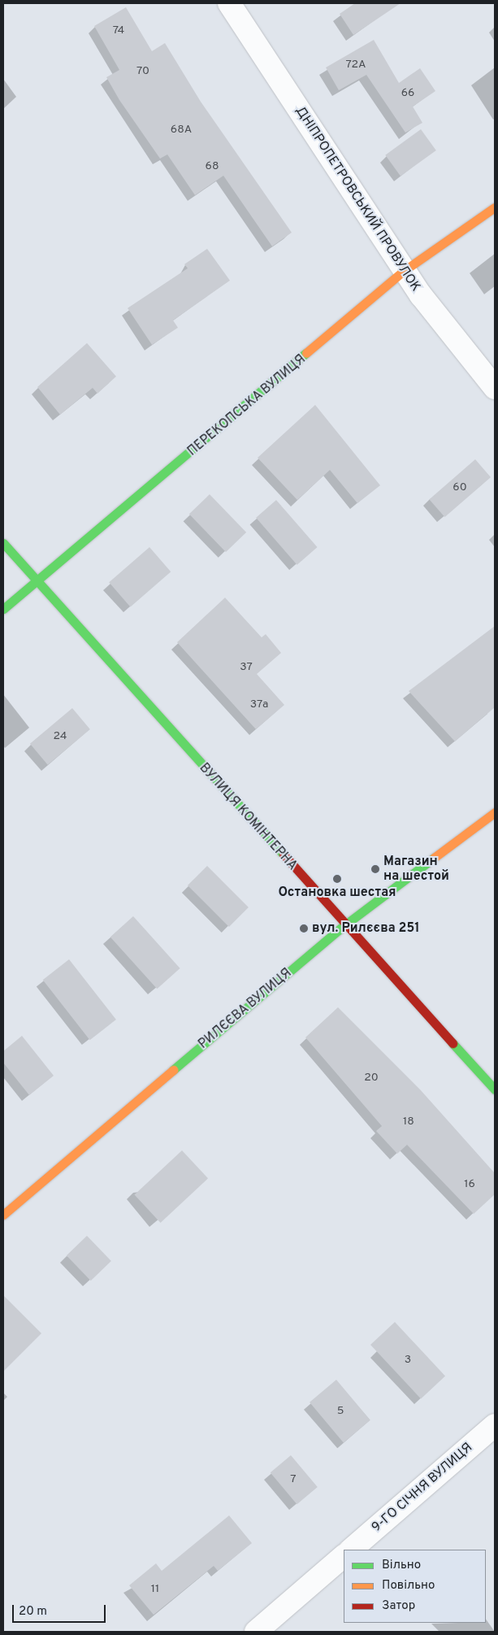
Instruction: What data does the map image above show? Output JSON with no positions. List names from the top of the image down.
{
  "streets": {
    "street": [
      "ДНІПРОПЕТРОВСЬКИЙ ПРОВУЛОК",
      "ПЕРЕКОПСЬКА ВУЛИЦЯ",
      "ВУЛИЦЯ КОМІНТЕРНА",
      "РИЛЄЄВА ВУЛИЦЯ",
      "9-ГО СІЧНЯ ВУЛИЦЯ"
    ]
  },
  "crossings": [
    ["ДНІПРОПЕТРОВСЬКИЙ ПРОВУЛОК", "ПЕРЕКОПСЬКА ВУЛИЦЯ"],
    ["ПЕРЕКОПСЬКА ВУЛИЦЯ", "ВУЛИЦЯ КОМІНТЕРНА"],
    ["ВУЛИЦЯ КОМІНТЕРНА", "РИЛЄЄВА ВУЛИЦЯ"]
  ],
  "places": ["Магазин на шестой", "Остановка шестая", "вул. Рилєєва 251"],
  "house_numbers": [
    "74",
    "72А",
    "70",
    "66",
    "68А",
    "68",
    "60",
    "37",
    "37а",
    "24",
    "20",
    "18",
    "16",
    "3",
    "5",
    "7",
    "11"
  ],
  "legend": ["Вільно", "Повільно", "Затор"],
  "scale_bar": "20 m"
}
